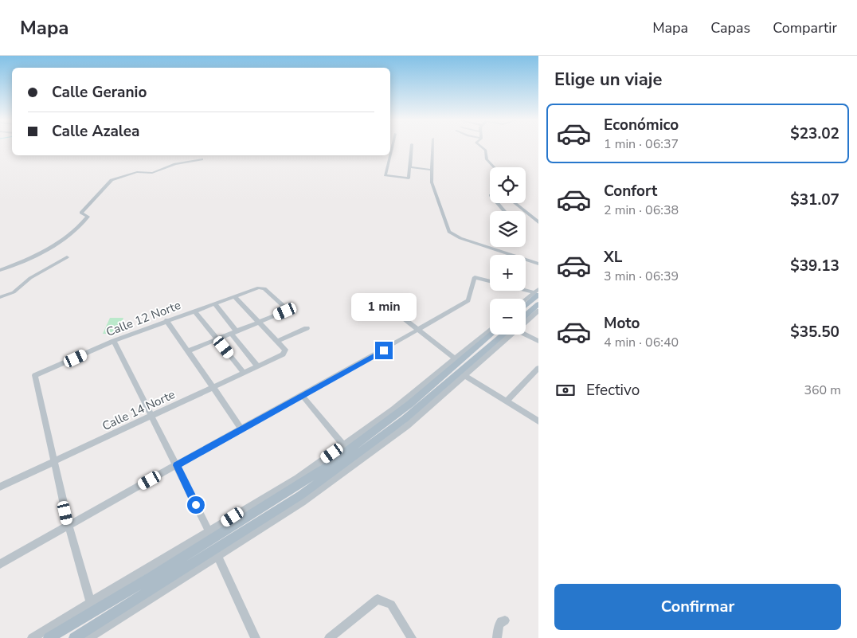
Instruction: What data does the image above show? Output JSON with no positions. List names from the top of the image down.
{
  "streets": {
    "street": ["Calle 12 Norte", "Calle 14 Norte"]
  },
  "crossings": [
    ["Calle 12 Norte", "Calle 14 Norte"]
  ],
  "page": {
    "header": "Mapa",
    "nav": ["Mapa", "Capas", "Compartir"],
    "heading": "Elige un viaje",
    "banner": ["Calle Geranio", "Calle Azalea"],
    "list": [
      {
        "name": "Económico",
        "note": "1 min · 06:37",
        "value": "$23.02"
      },
      {
        "name": "Confort",
        "note": "2 min · 06:38",
        "value": "$31.07"
      },
      {
        "name": "XL",
        "note": "3 min · 06:39",
        "value": "$39.13"
      },
      {
        "name": "Moto",
        "note": "4 min · 06:40",
        "value": "$35.50"
      }
    ],
    "map_buttons": ["+", "−"],
    "bubble": "1 min",
    "pay": ["Efectivo", "360 m"],
    "buttons": "Confirmar"
  }
}
